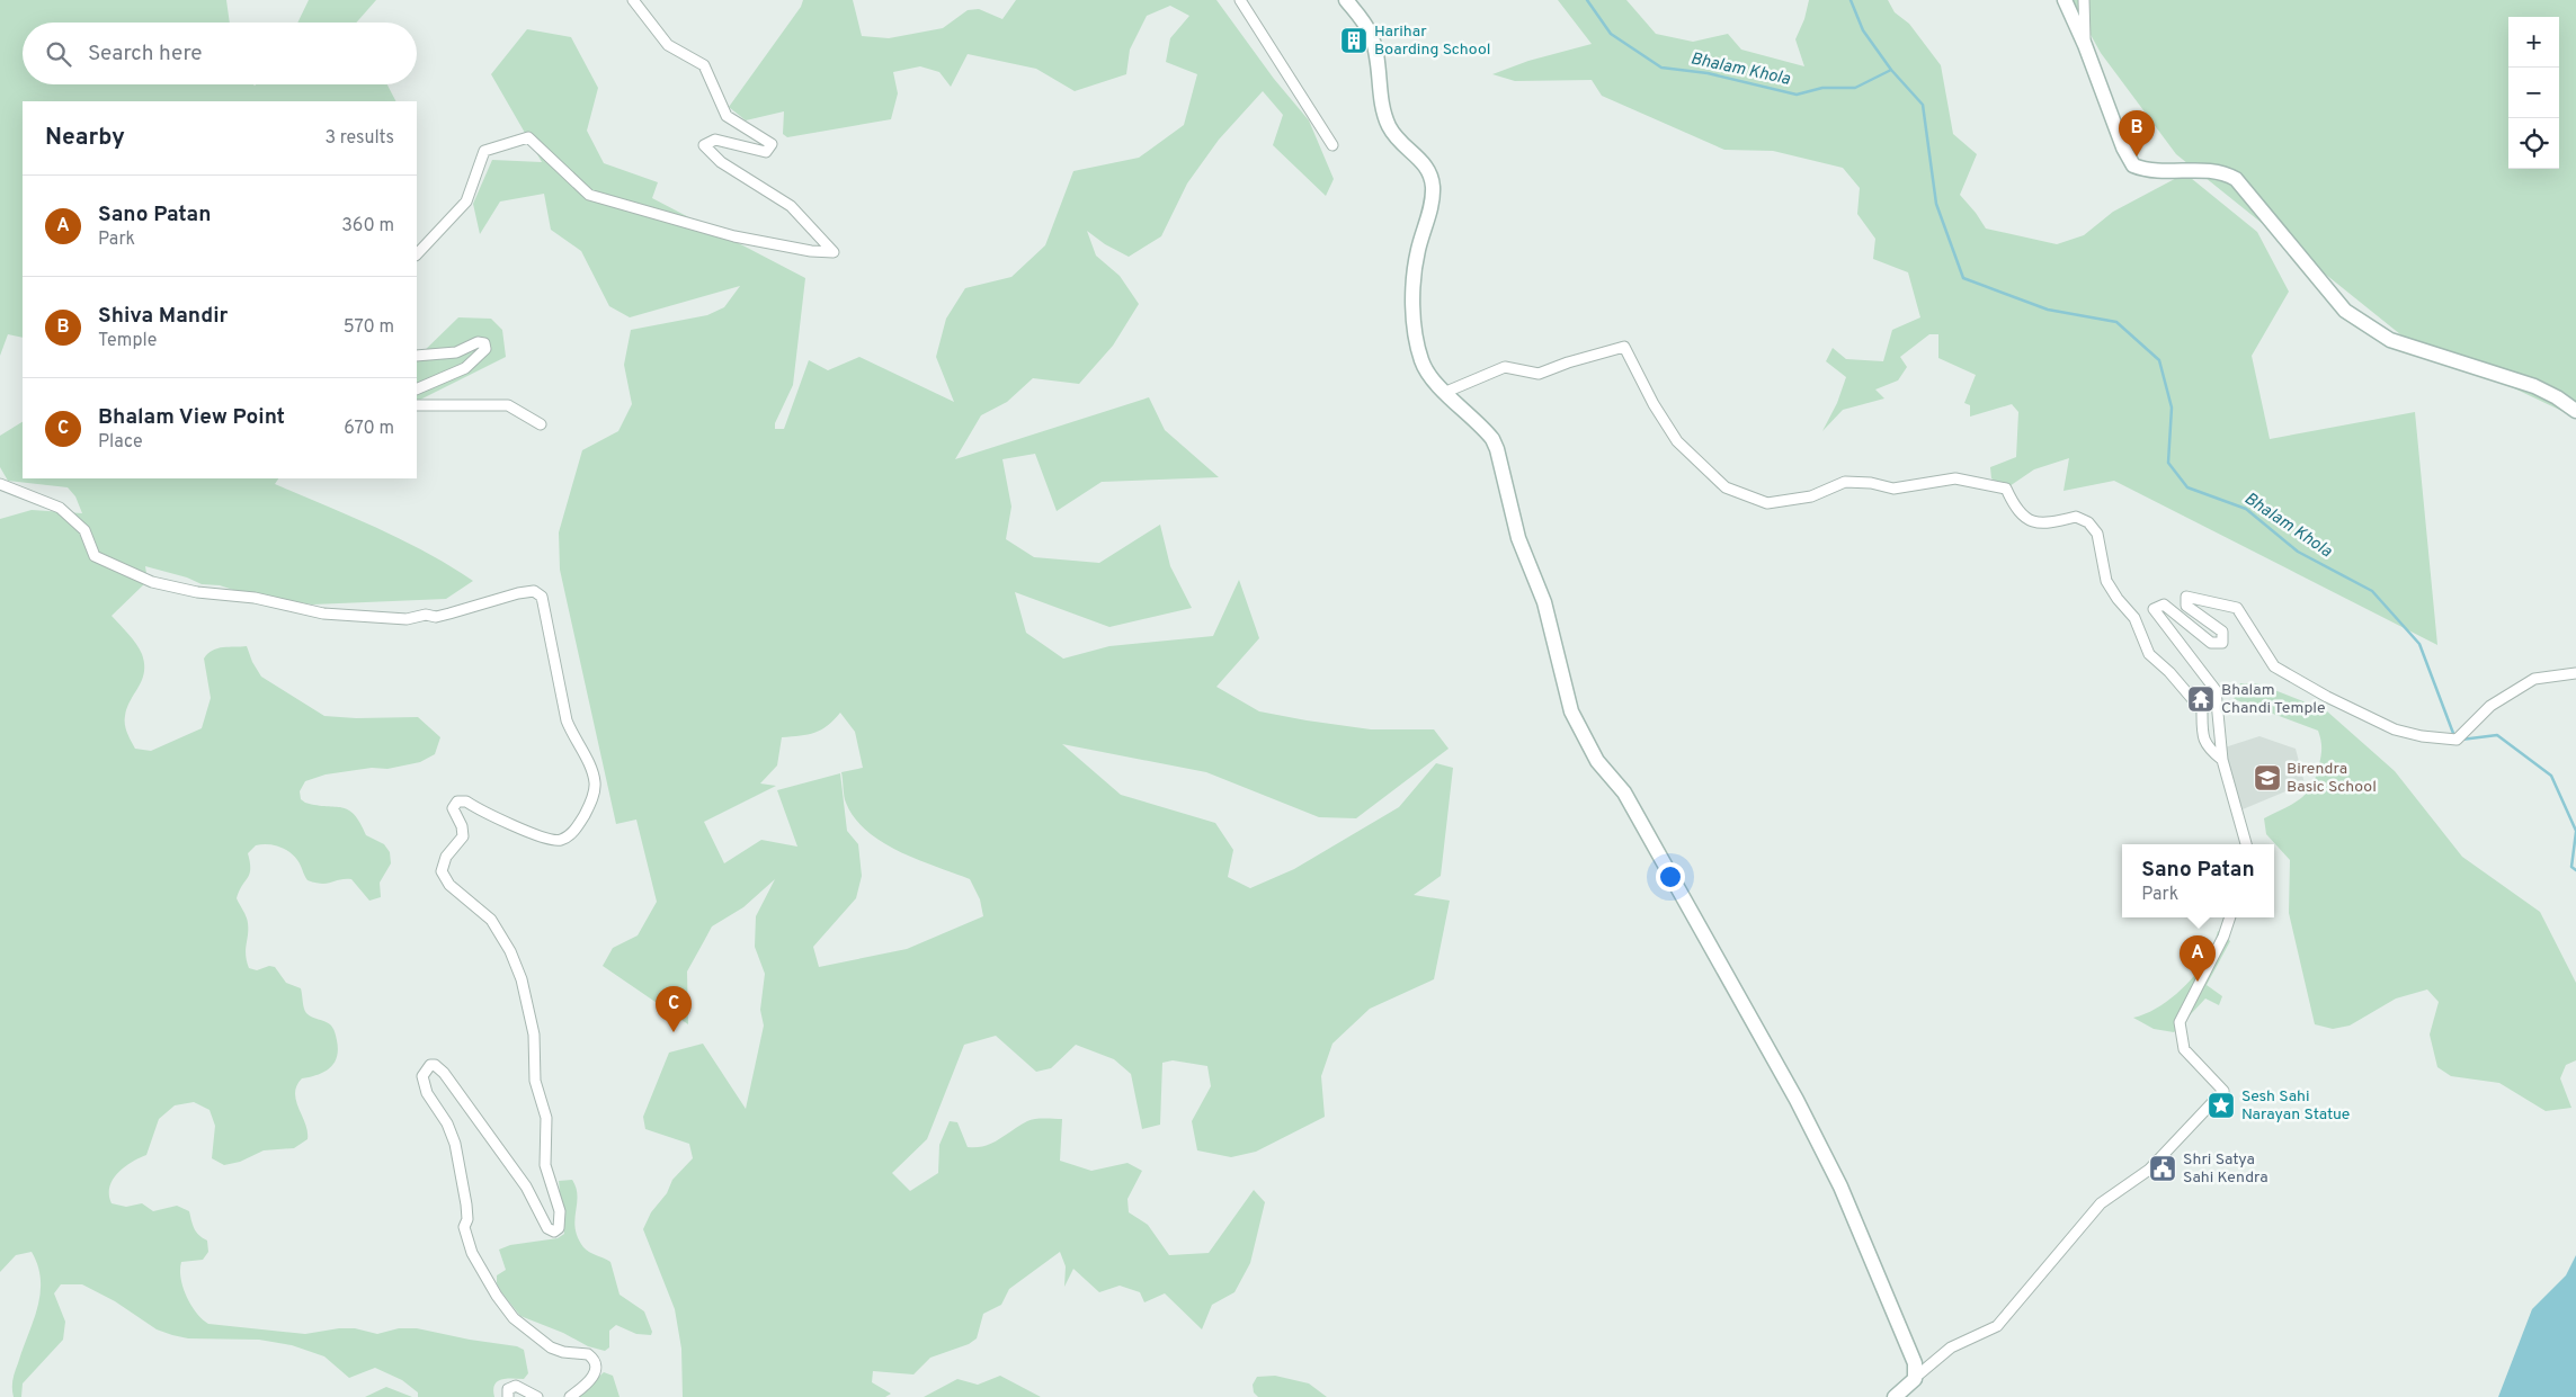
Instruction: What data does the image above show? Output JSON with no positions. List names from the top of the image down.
{
  "water": ["Bhalam Khola"],
  "places": {
    "building": ["Harihar Boarding School"],
    "temple": ["Bhalam Chandi Temple"],
    "school or university": ["Birendra Basic School"],
    "place": ["Sesh Sahi Narayan Statue"],
    "public building": ["Shri Satya Sahi Kendra"]
  },
  "page": {
    "map_buttons": ["+", "−"],
    "search": "Search here",
    "heading": ["Nearby", "3 results"],
    "pins": ["B", "A", "C"],
    "list": [
      {
        "mark": "A",
        "name": "Sano Patan",
        "note": "Park",
        "value": "360 m"
      },
      {
        "mark": "B",
        "name": "Shiva Mandir",
        "note": "Temple",
        "value": "570 m"
      },
      {
        "mark": "C",
        "name": "Bhalam View Point",
        "note": "Place",
        "value": "670 m"
      }
    ],
    "popup": ["Sano Patan", "Park"]
  }
}
